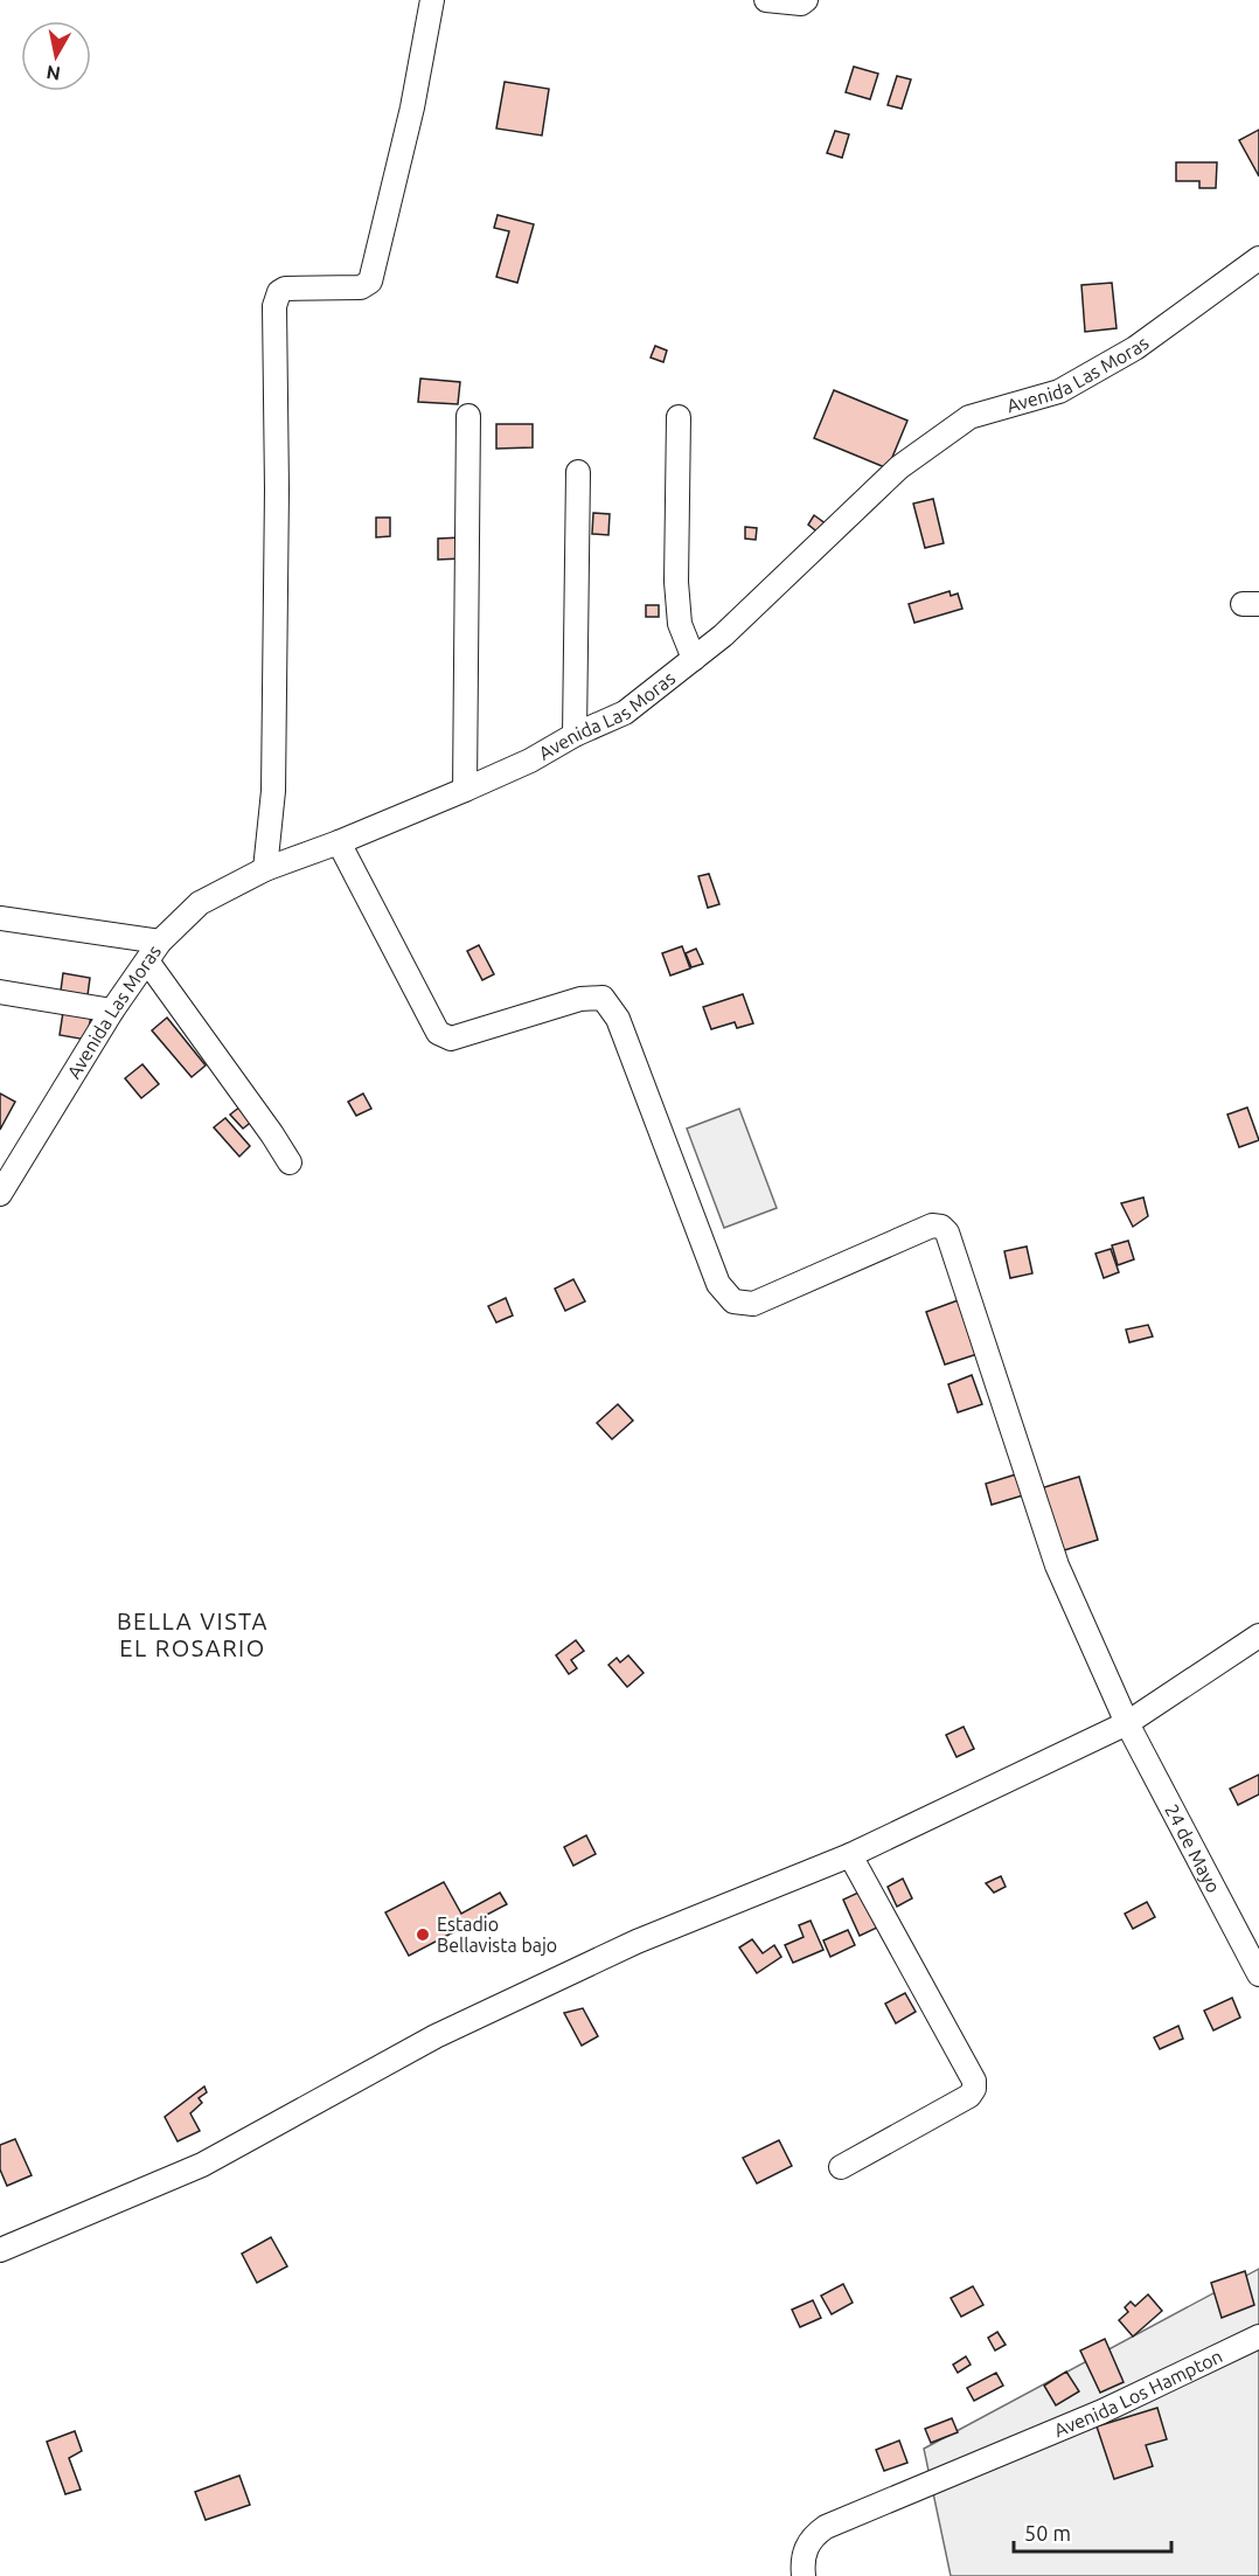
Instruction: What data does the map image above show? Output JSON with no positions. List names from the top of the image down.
{
  "streets": {
    "street": ["Avenida Las Moras", "24 de Mayo", "Avenida Los Hampton"]
  },
  "crossings": [
    ["Avenida Las Moras", "24 de Mayo"]
  ],
  "districts": ["BELLA VISTA EL ROSARIO"],
  "places": ["Estadio Bellavista bajo"],
  "scale_bar": "50 m",
  "north": "bottom"
}
